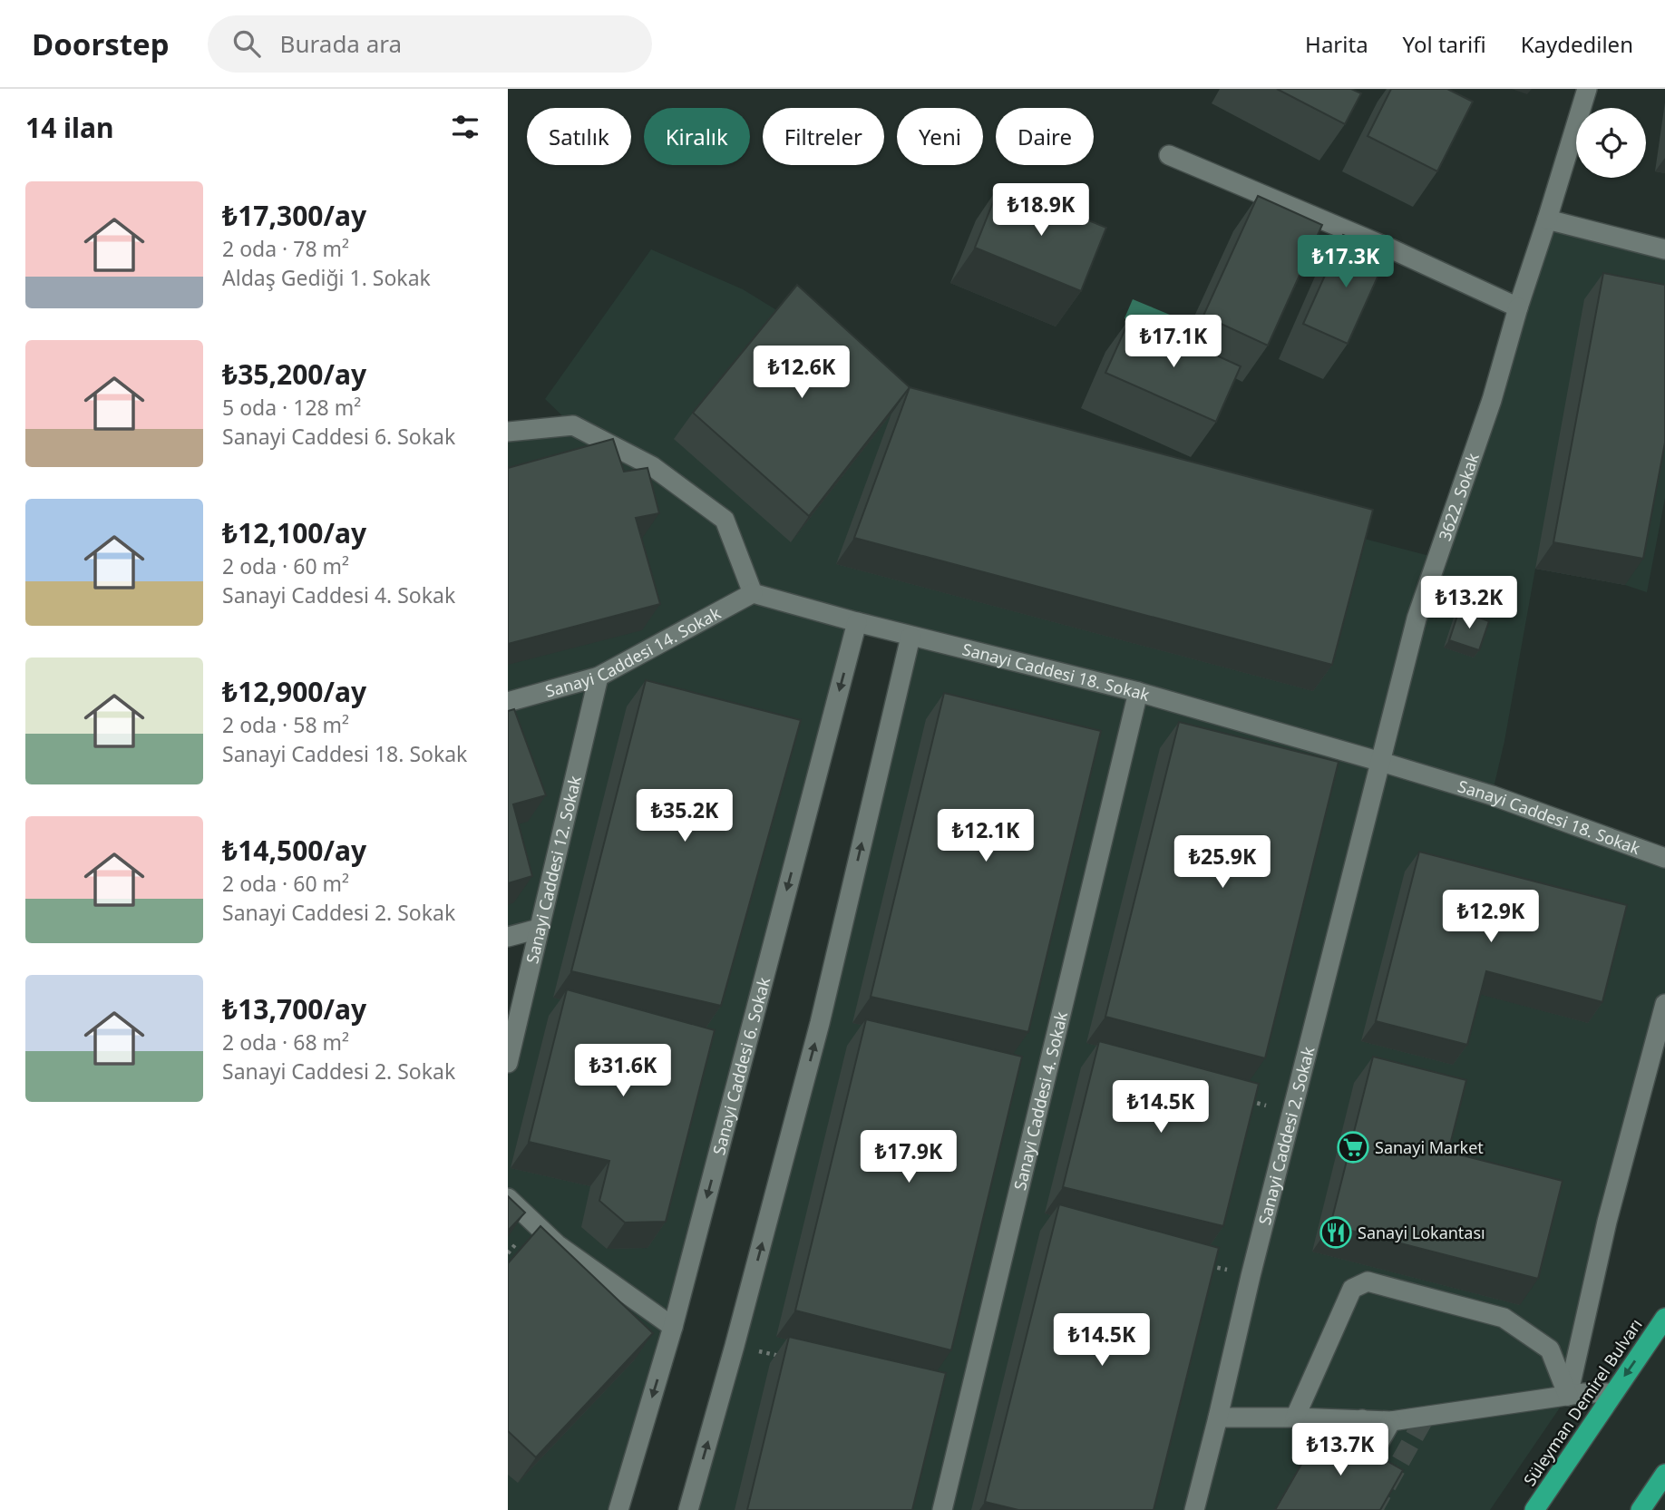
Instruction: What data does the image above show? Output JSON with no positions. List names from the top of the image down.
{
  "streets": {
    "highway": ["Süleyman Demirel Bulvarı"],
    "street": [
      "3622. Sokak",
      "Sanayi Caddesi 14. Sokak",
      "Sanayi Caddesi 18. Sokak",
      "Sanayi Caddesi 12. Sokak",
      "Sanayi Caddesi 6. Sokak",
      "Sanayi Caddesi 4. Sokak",
      "Sanayi Caddesi 2. Sokak"
    ]
  },
  "crossings": [
    ["3622. Sokak", "Sanayi Caddesi 18. Sokak"],
    ["3622. Sokak", "Sanayi Caddesi 2. Sokak"],
    ["Sanayi Caddesi 14. Sokak", "Sanayi Caddesi 18. Sokak"],
    ["Sanayi Caddesi 14. Sokak", "Sanayi Caddesi 12. Sokak"],
    ["Sanayi Caddesi 18. Sokak", "Sanayi Caddesi 6. Sokak"],
    ["Sanayi Caddesi 18. Sokak", "Sanayi Caddesi 4. Sokak"],
    ["Sanayi Caddesi 18. Sokak", "Sanayi Caddesi 2. Sokak"]
  ],
  "one_way": ["Süleyman Demirel Bulvarı"],
  "places": {
    "supermarket": ["Sanayi Market"],
    "restaurant": ["Sanayi Lokantası"]
  },
  "page": {
    "header": "Doorstep",
    "search": "Burada ara",
    "nav": ["Harita", "Yol tarifi", "Kaydedilen"],
    "heading": "14 ilan",
    "chip": [
      "Satılık",
      "Kiralık",
      "Filtreler",
      "Yeni",
      "Daire"
    ],
    "list": [
      {
        "name": "₺17,300/ay",
        "note": "2 oda · 78 m² · Aldaş Gediği 1. Sokak"
      },
      {
        "name": "₺35,200/ay",
        "note": "5 oda · 128 m² · Sanayi Caddesi 6. Sokak"
      },
      {
        "name": "₺12,100/ay",
        "note": "2 oda · 60 m² · Sanayi Caddesi 4. Sokak"
      },
      {
        "name": "₺12,900/ay",
        "note": "2 oda · 58 m² · Sanayi Caddesi 18. Sokak"
      },
      {
        "name": "₺14,500/ay",
        "note": "2 oda · 60 m² · Sanayi Caddesi 2. Sokak"
      },
      {
        "name": "₺13,700/ay",
        "note": "2 oda · 68 m² · Sanayi Caddesi 2. Sokak"
      }
    ],
    "price": [
      "₺18.9K",
      "₺17.3K",
      "₺17.1K",
      "₺12.6K",
      "₺13.2K",
      "₺35.2K",
      "₺12.1K",
      "₺25.9K",
      "₺12.9K",
      "₺31.6K",
      "₺14.5K",
      "₺17.9K",
      "₺14.5K",
      "₺13.7K"
    ]
  }
}
